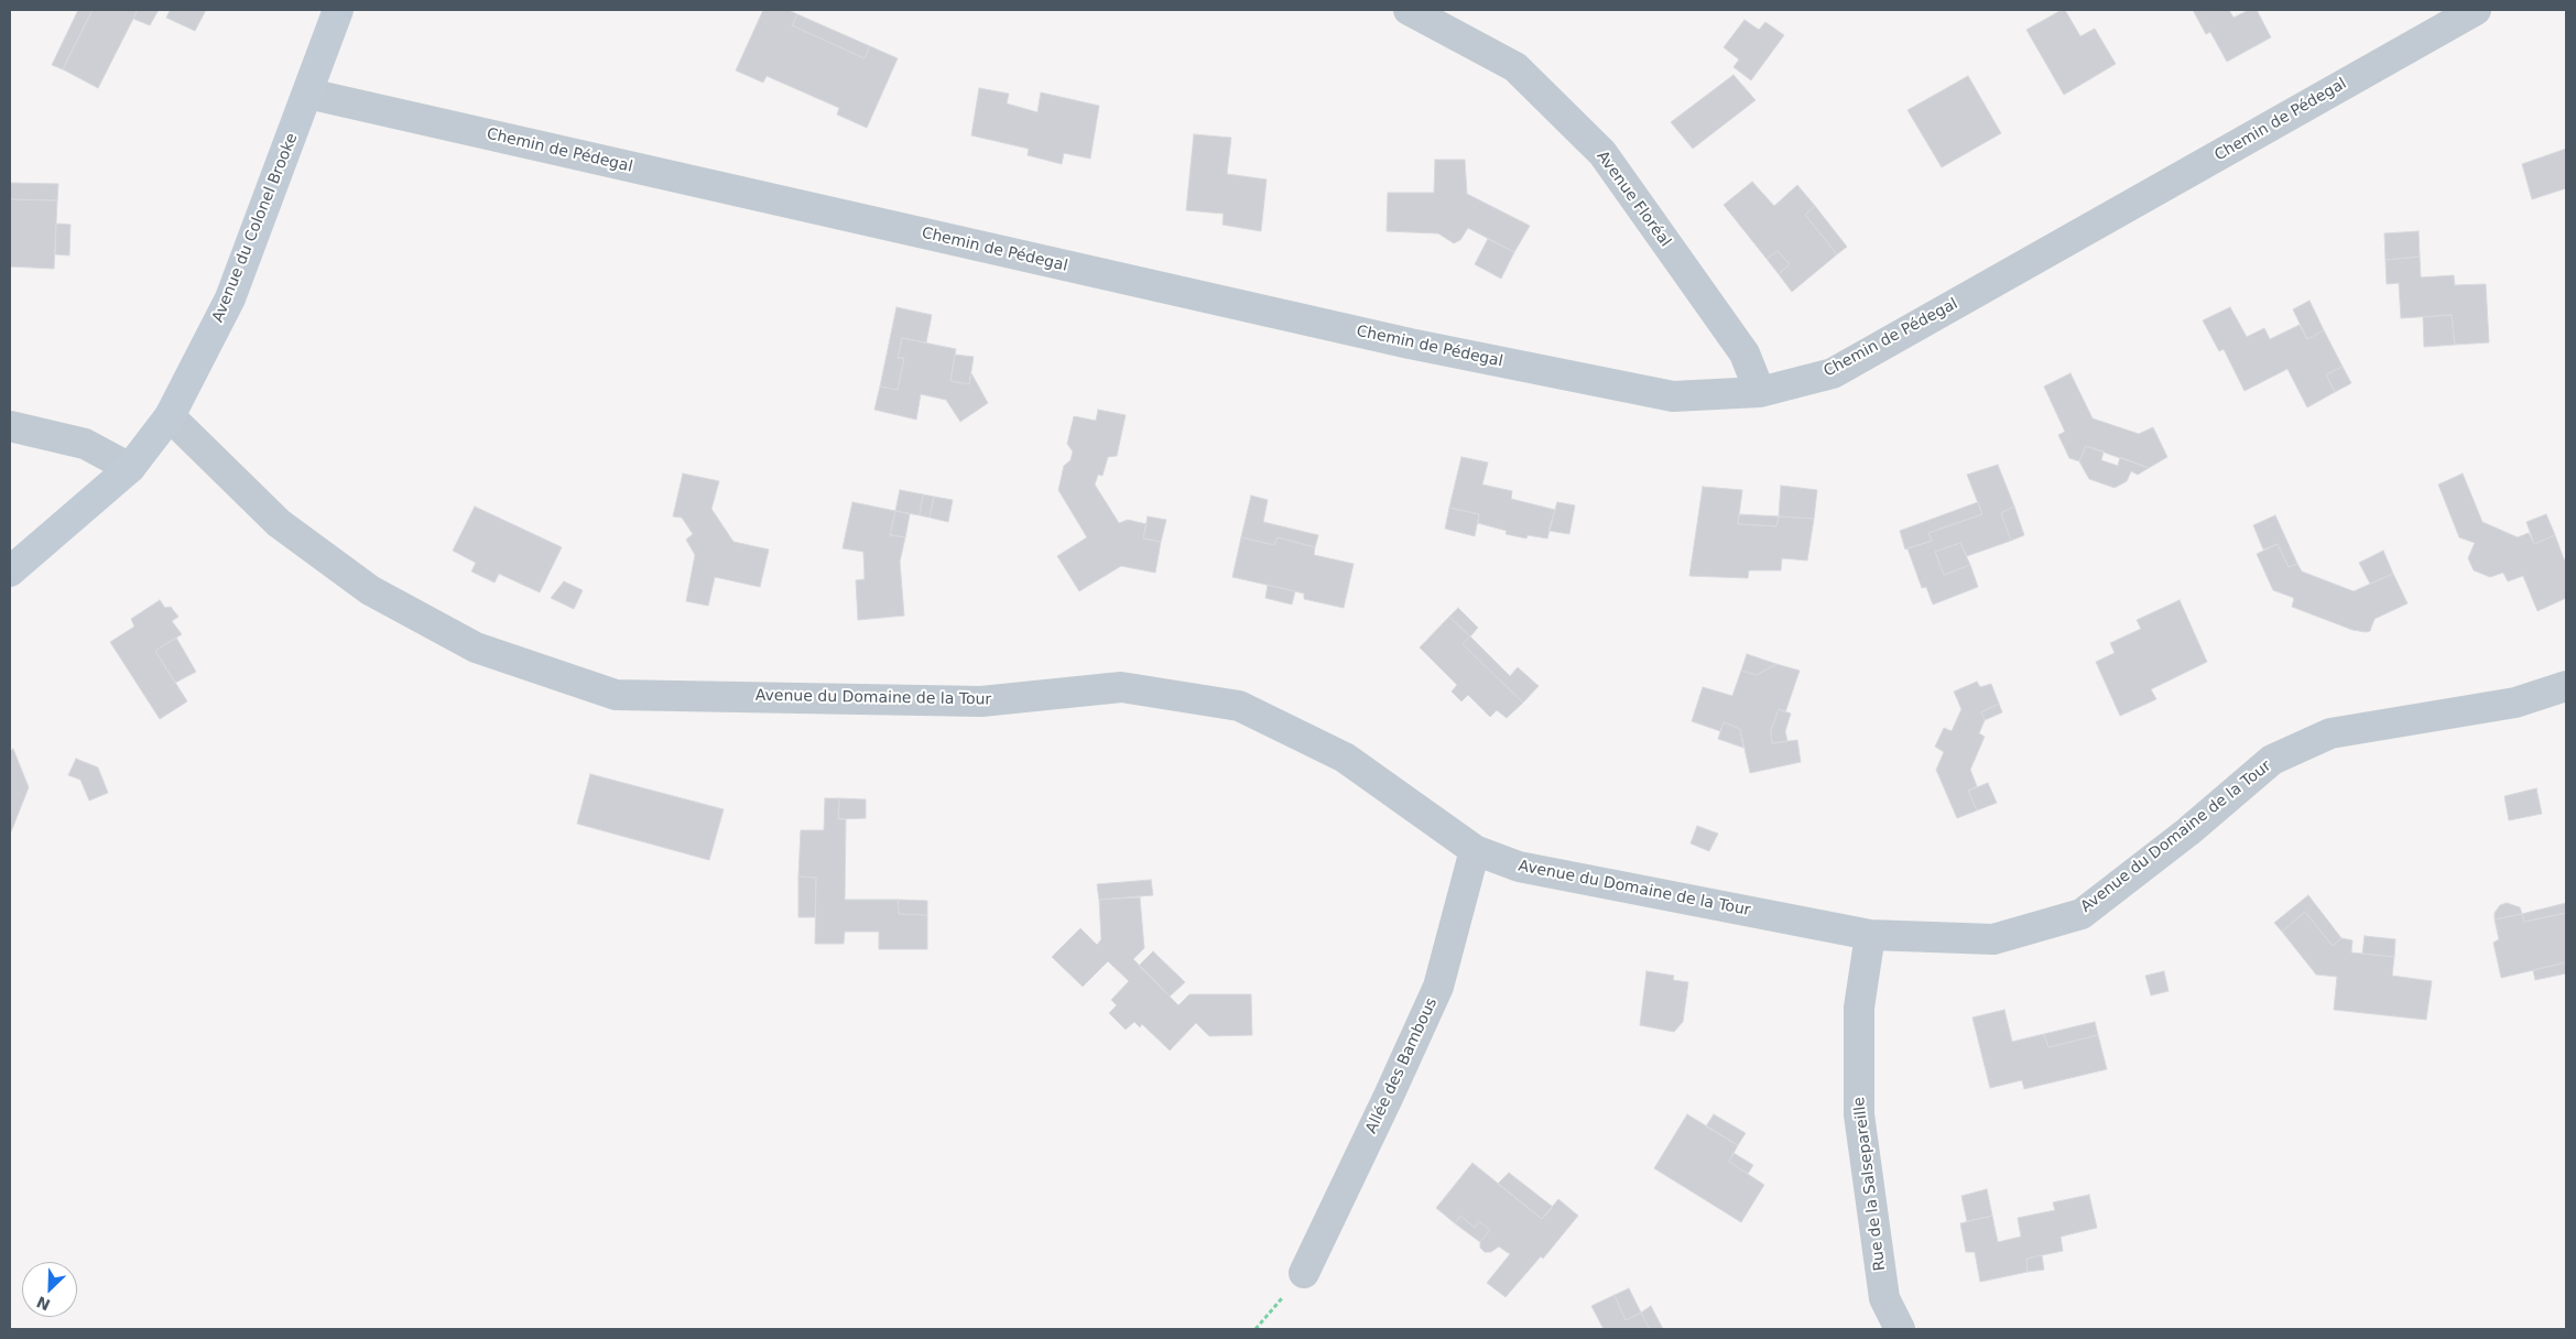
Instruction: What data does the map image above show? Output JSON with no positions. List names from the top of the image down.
{
  "streets": {
    "main road": ["Avenue du Colonel Brooke"],
    "street": [
      "Chemin de Pédegal",
      "Avenue Floréal",
      "Avenue du Domaine de la Tour",
      "Allée des Bambous",
      "Rue de la Salsepareille"
    ]
  },
  "crossings": [
    ["Chemin de Pédegal", "Avenue Floréal"],
    ["Chemin de Pédegal", "Avenue du Colonel Brooke"],
    ["Avenue du Colonel Brooke", "Avenue du Domaine de la Tour"],
    ["Avenue du Domaine de la Tour", "Allée des Bambous"],
    ["Avenue du Domaine de la Tour", "Rue de la Salsepareille"]
  ],
  "north": "bottom left"
}
